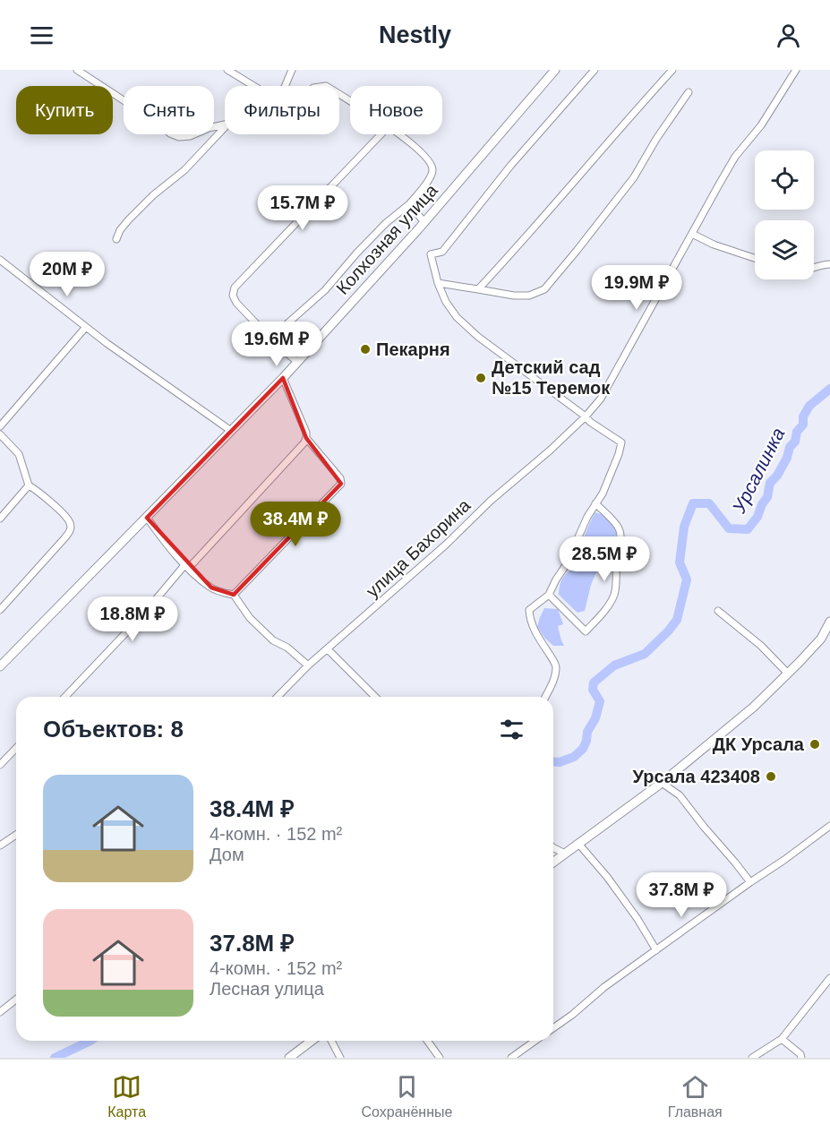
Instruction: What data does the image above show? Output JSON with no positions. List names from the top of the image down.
{
  "streets": {
    "main road": ["Колхозная улица"],
    "street": ["улица Бахорина"]
  },
  "water": ["Урсалинка"],
  "places": [
    "Пекарня",
    "Детский сад №15 Теремок",
    "ДК Урсала",
    "Урсала 423408"
  ],
  "page": {
    "header": "Nestly",
    "chip": [
      "Купить",
      "Снять",
      "Фильтры",
      "Новое"
    ],
    "price": [
      "15.7M ₽",
      "20M ₽",
      "19.9M ₽",
      "19.6M ₽",
      "38.4M ₽",
      "28.5M ₽",
      "18.8M ₽",
      "37.8M ₽"
    ],
    "heading": "Объектов: 8",
    "list": [
      {
        "name": "38.4M ₽",
        "note": "4-комн. · 152 m² · Дом"
      },
      {
        "name": "37.8M ₽",
        "note": "4-комн. · 152 m² · Лесная улица"
      }
    ],
    "tabs": ["Карта", "Сохранённые", "Главная"]
  }
}
